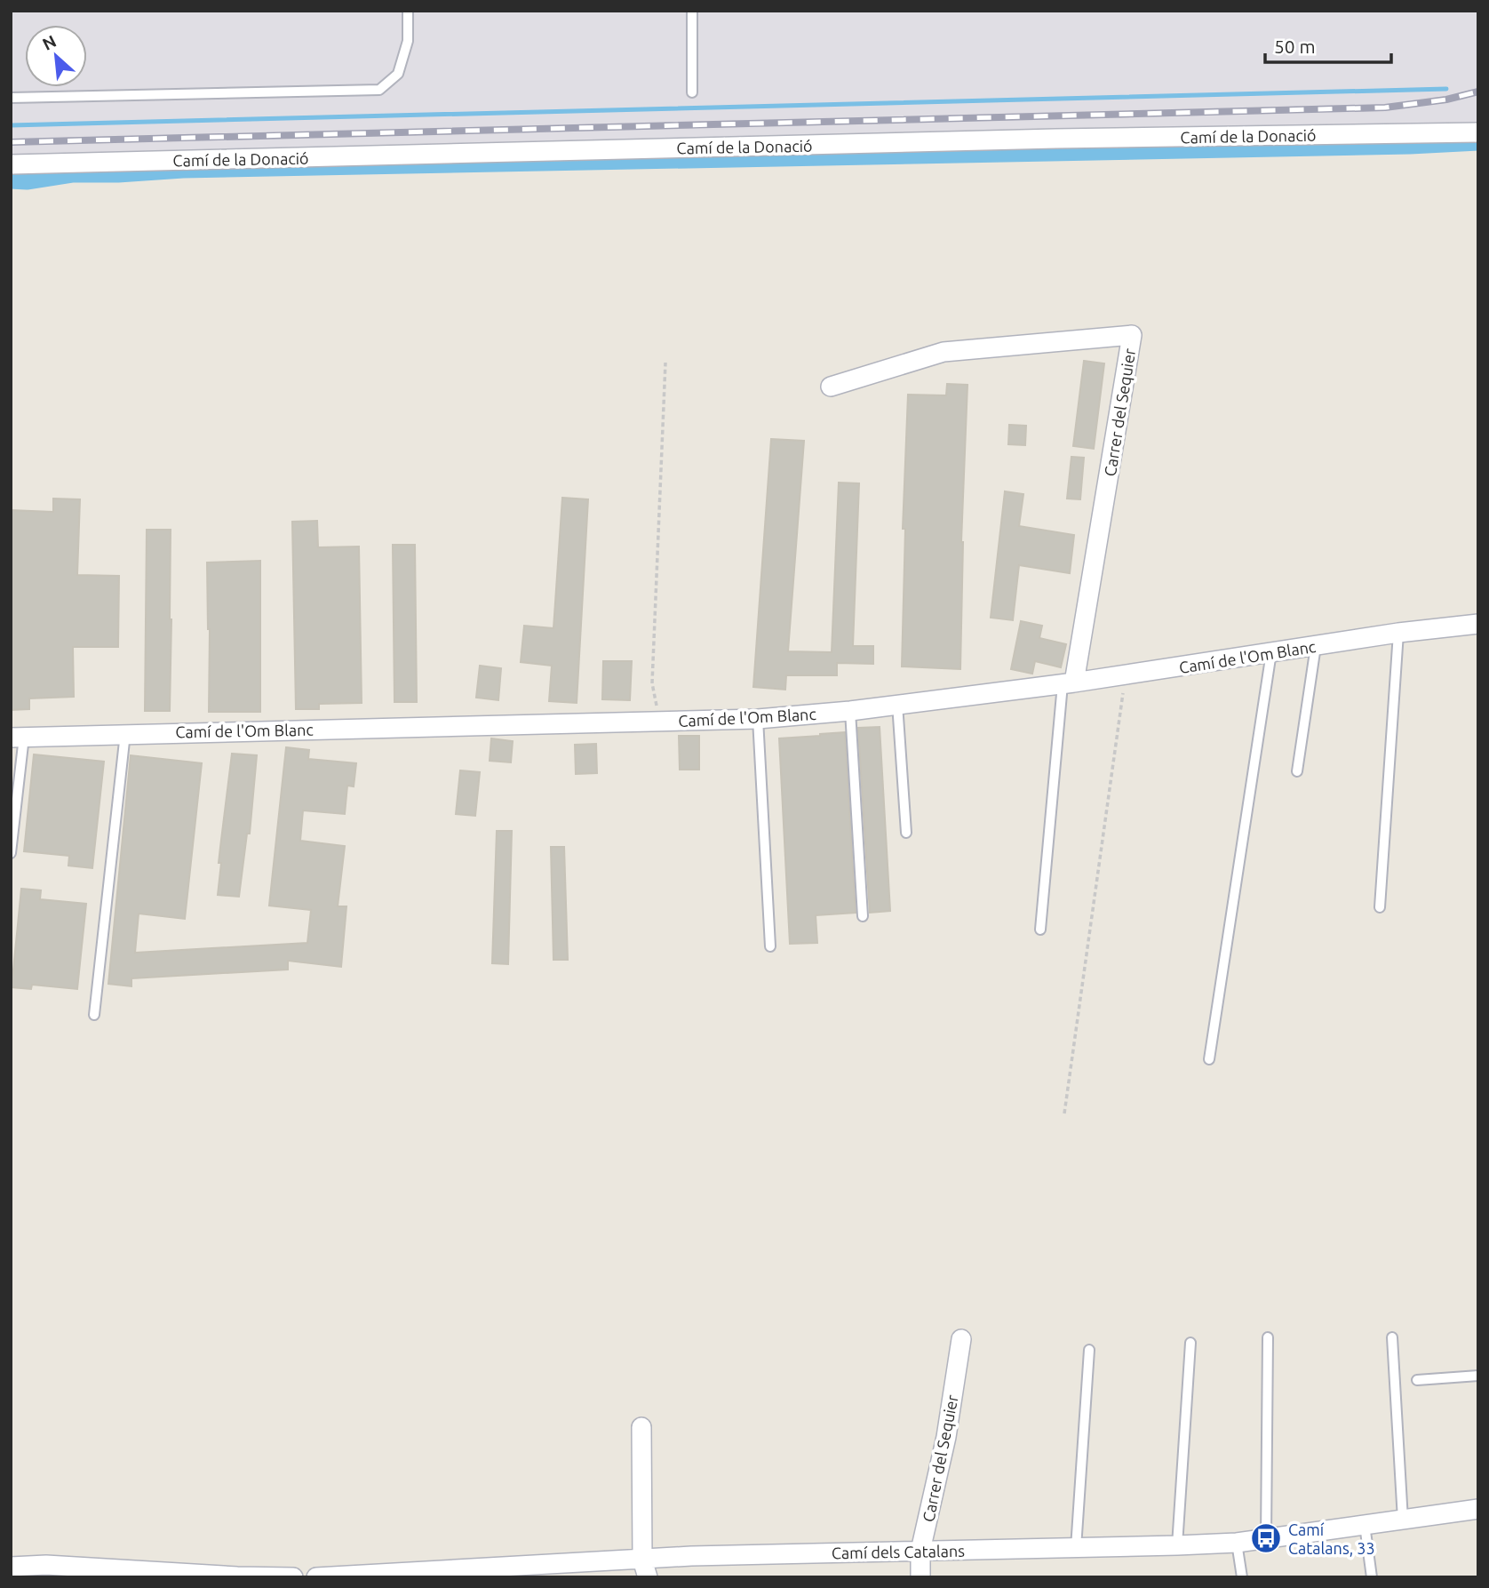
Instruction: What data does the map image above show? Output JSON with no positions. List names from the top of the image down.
{
  "streets": {
    "street": [
      "Camí de la Donació",
      "Carrer del Sequier",
      "Camí de l'Om Blanc",
      "Camí dels Catalans"
    ]
  },
  "crossings": [
    ["Carrer del Sequier", "Camí de l'Om Blanc"],
    ["Carrer del Sequier", "Camí dels Catalans"]
  ],
  "places": {
    "bus stop": ["Camí Catalans, 33"]
  },
  "scale_bar": "50 m",
  "north": "top left"
}
